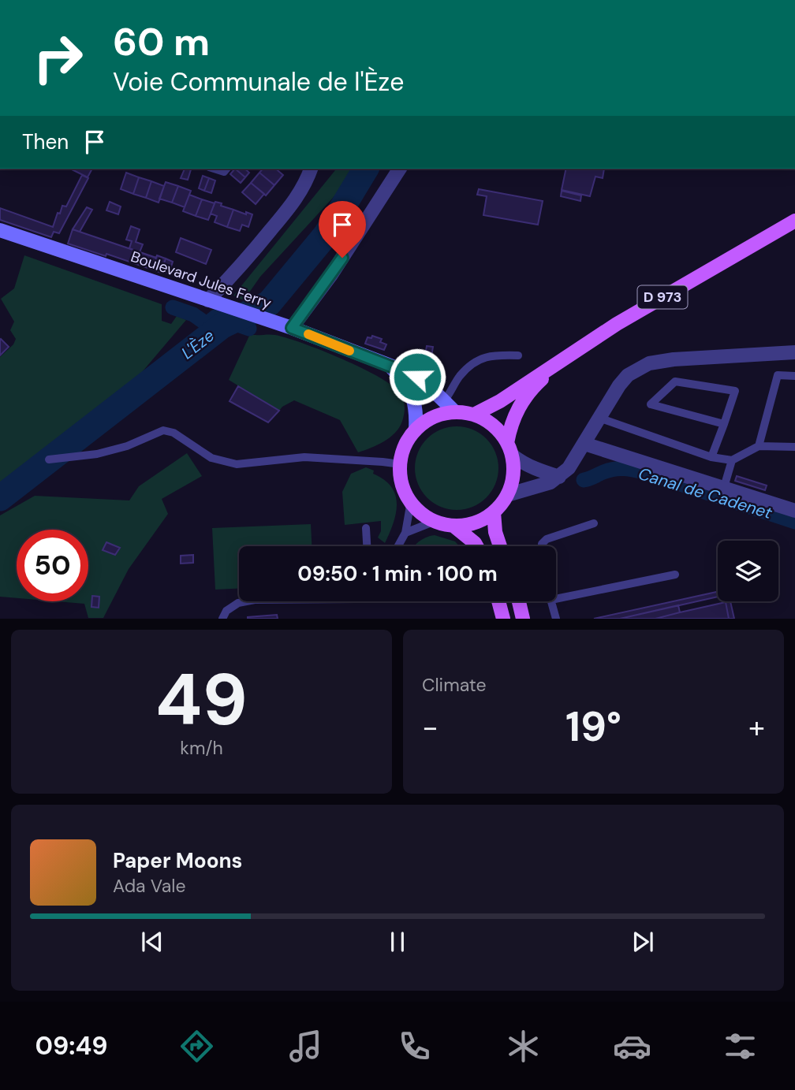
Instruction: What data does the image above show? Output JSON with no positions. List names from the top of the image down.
{
  "streets": {
    "main road": ["Boulevard Jules Ferry", "D 973"]
  },
  "crossings": [
    ["Boulevard Jules Ferry", "D 973"]
  ],
  "water": ["L'Èze", "Canal de Cadenet"],
  "page": {
    "turn": ["60 m", "Voie Communale de l'Èze"],
    "then": "Then",
    "limit": "50",
    "trip": "09:50 · 1 min · 100 m",
    "tile": [
      ["49", "km/h"],
      "Climate"
    ],
    "heat": ["−", "19°", "+"],
    "song": ["Paper Moons", "Ada Vale"],
    "tabs": "09:49"
  }
}
